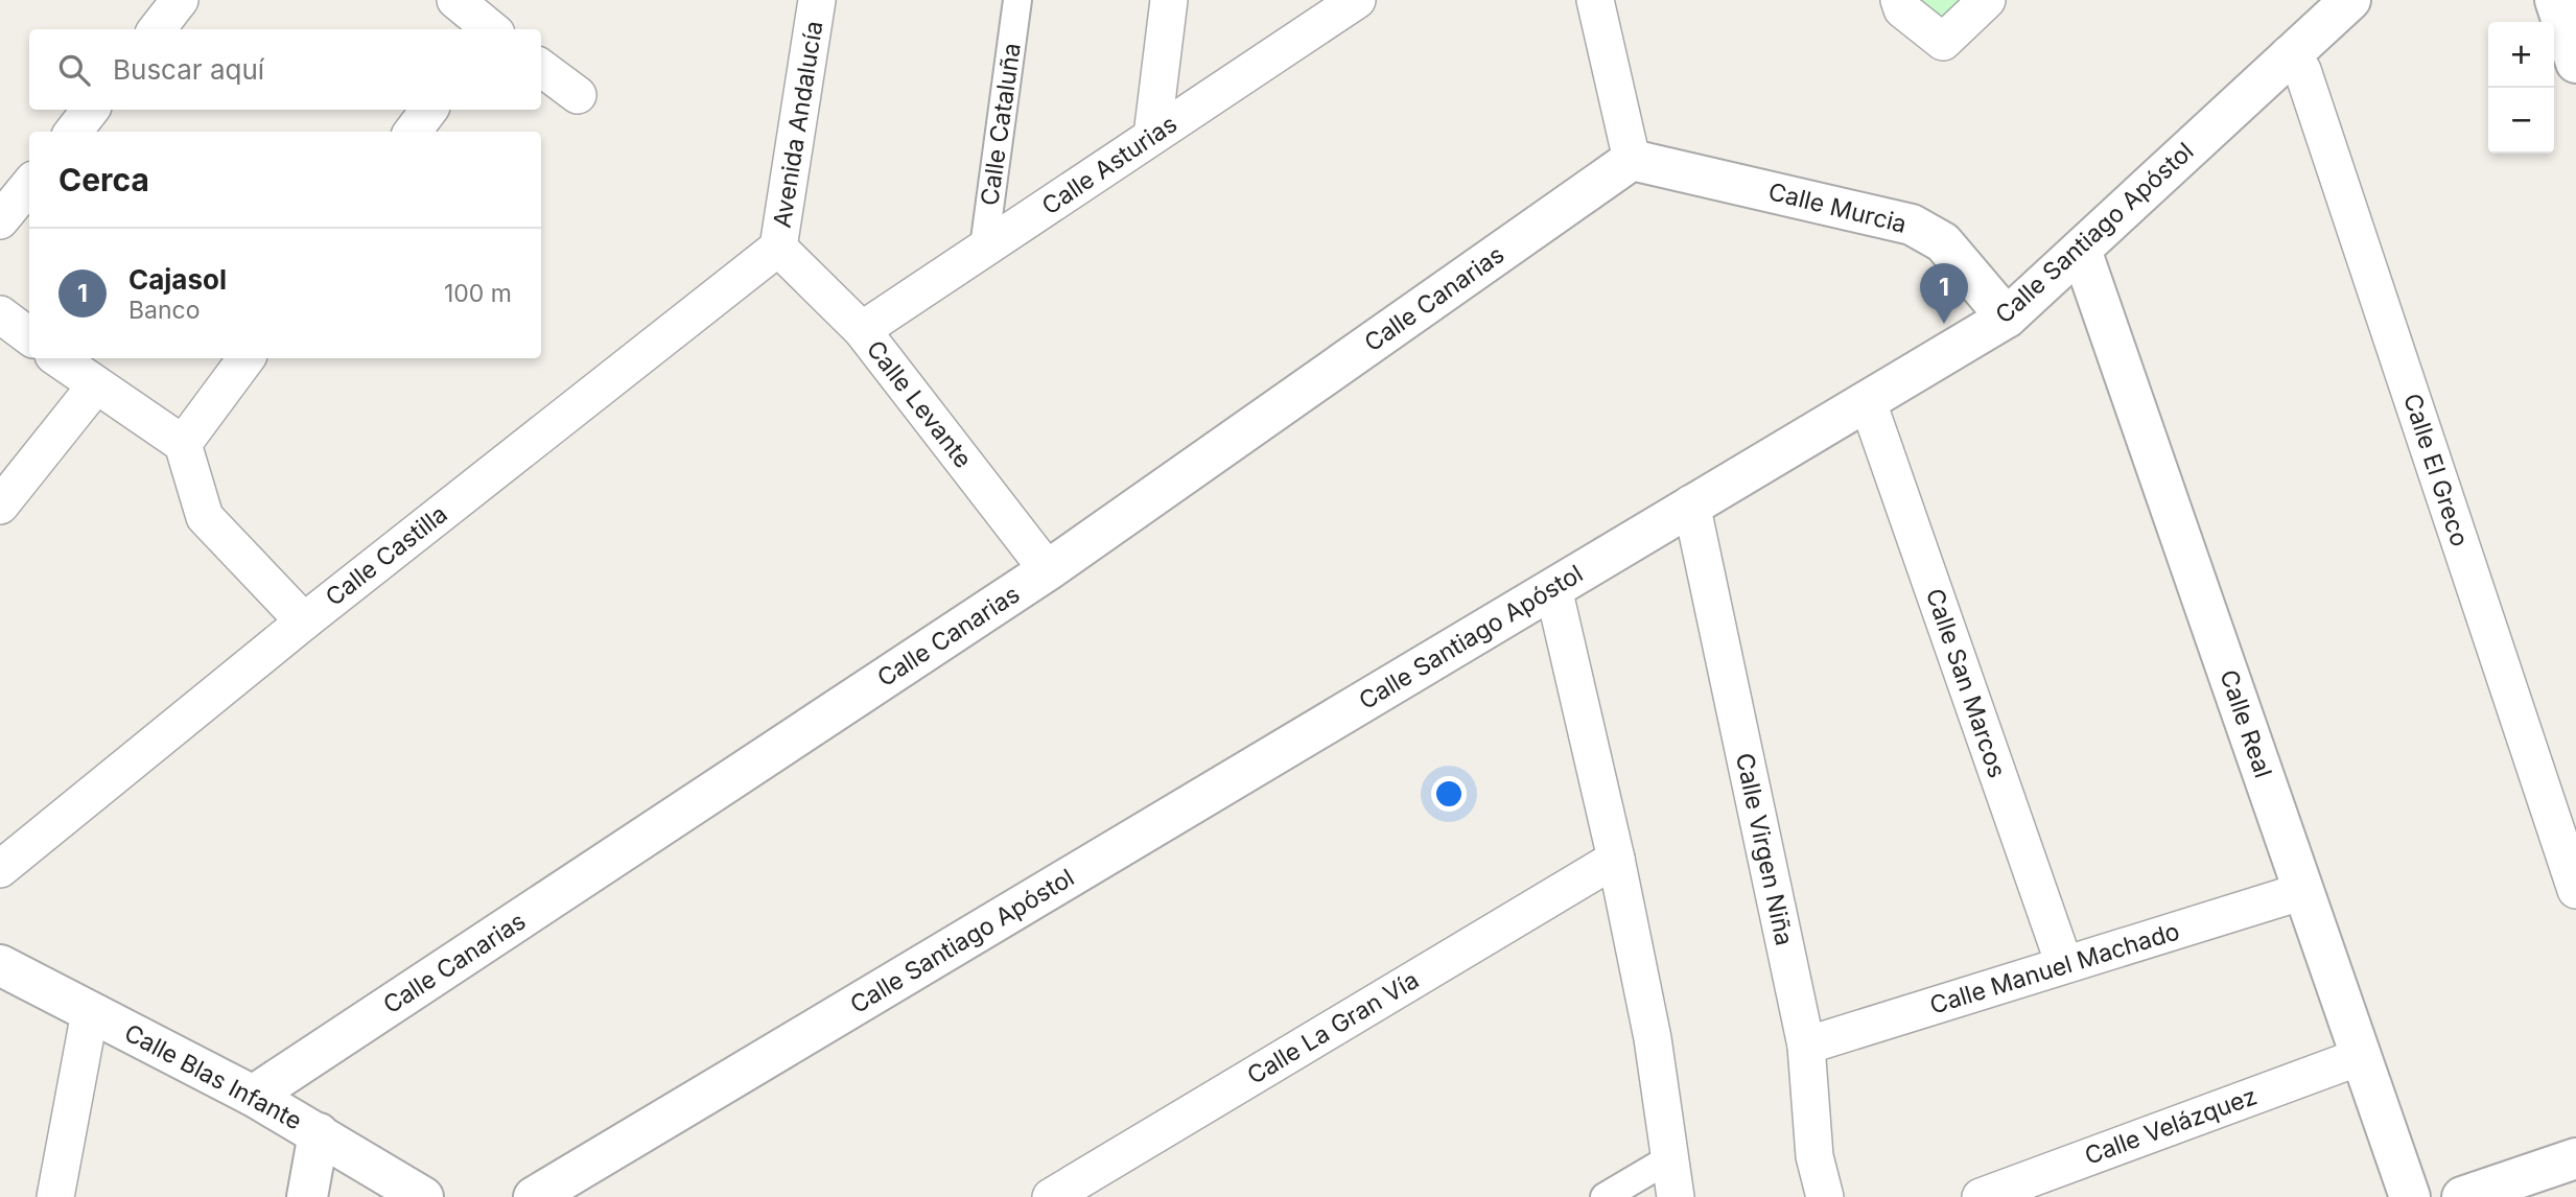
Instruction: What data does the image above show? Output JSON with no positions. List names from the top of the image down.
{
  "streets": {
    "street": [
      "Avenida Andalucía",
      "Calle Cataluña",
      "Calle Asturias",
      "Calle Murcia",
      "Calle Santiago Apóstol",
      "Calle Canarias",
      "Calle Levante",
      "Calle El Greco",
      "Calle Castilla",
      "Calle San Marcos",
      "Calle Real",
      "Calle Virgen Niña",
      "Calle Manuel Machado",
      "Calle La Gran Vía",
      "Calle Blas Infante",
      "Calle Velázquez"
    ]
  },
  "crossings": [
    ["Avenida Andalucía", "Calle Levante"],
    ["Avenida Andalucía", "Calle Castilla"],
    ["Calle Cataluña", "Calle Asturias"],
    ["Calle Asturias", "Calle Levante"],
    ["Calle Murcia", "Calle Santiago Apóstol"],
    ["Calle Murcia", "Calle Canarias"],
    ["Calle Santiago Apóstol", "Calle El Greco"],
    ["Calle Santiago Apóstol", "Calle San Marcos"],
    ["Calle Santiago Apóstol", "Calle Real"],
    ["Calle Santiago Apóstol", "Calle Virgen Niña"],
    ["Calle Canarias", "Calle Levante"],
    ["Calle Canarias", "Calle Blas Infante"],
    ["Calle Levante", "Calle Castilla"],
    ["Calle San Marcos", "Calle Manuel Machado"],
    ["Calle Real", "Calle Manuel Machado"],
    ["Calle Real", "Calle Velázquez"],
    ["Calle Virgen Niña", "Calle Manuel Machado"]
  ],
  "page": {
    "map_buttons": ["+", "−"],
    "search": "Buscar aquí",
    "heading": "Cerca",
    "list": [
      {
        "mark": "1",
        "name": "Cajasol",
        "note": "Banco",
        "value": "100 m"
      }
    ],
    "pins": "1"
  }
}
